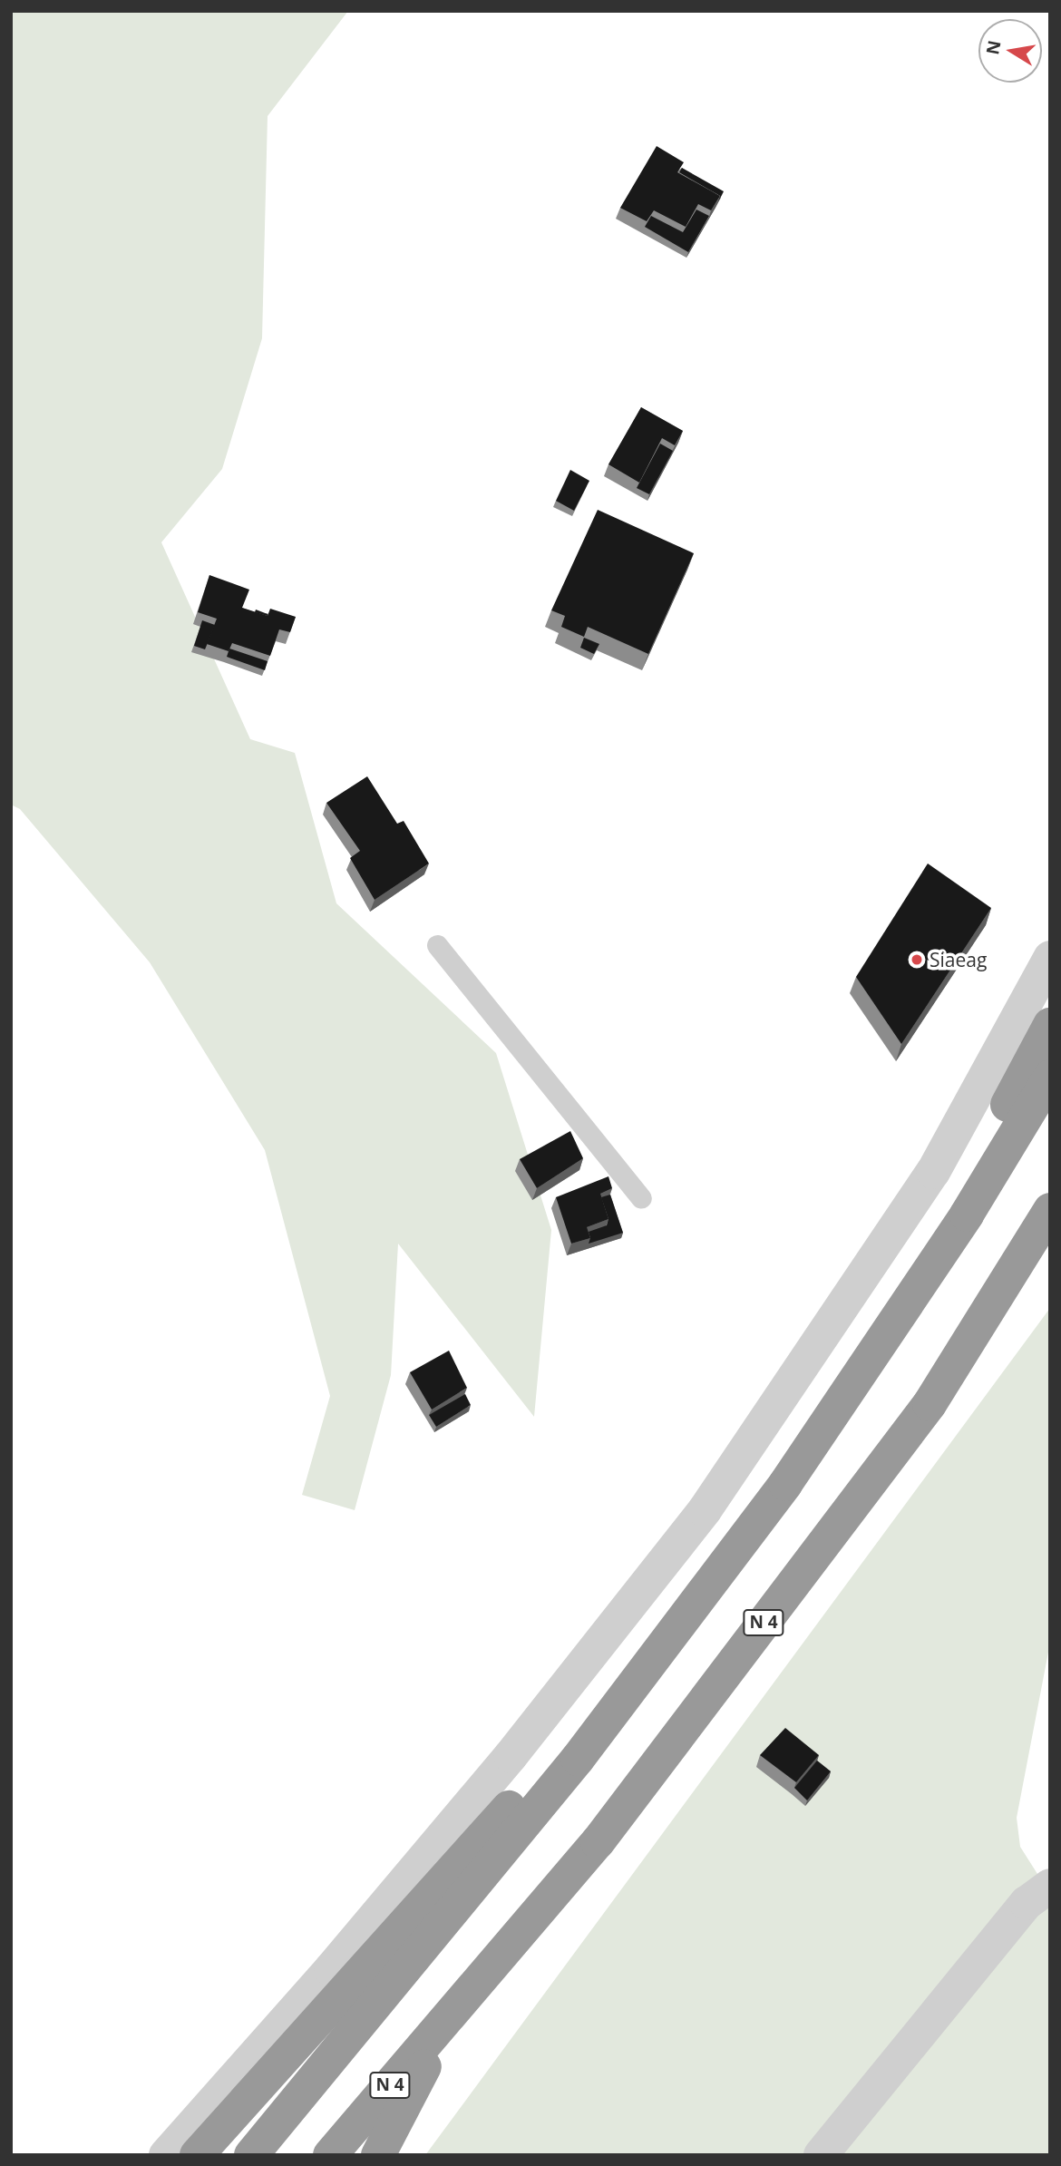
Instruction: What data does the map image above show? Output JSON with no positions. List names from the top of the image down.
{
  "streets": {
    "highway": ["N 4"]
  },
  "places": ["Siaeag"],
  "north": "left"
}
